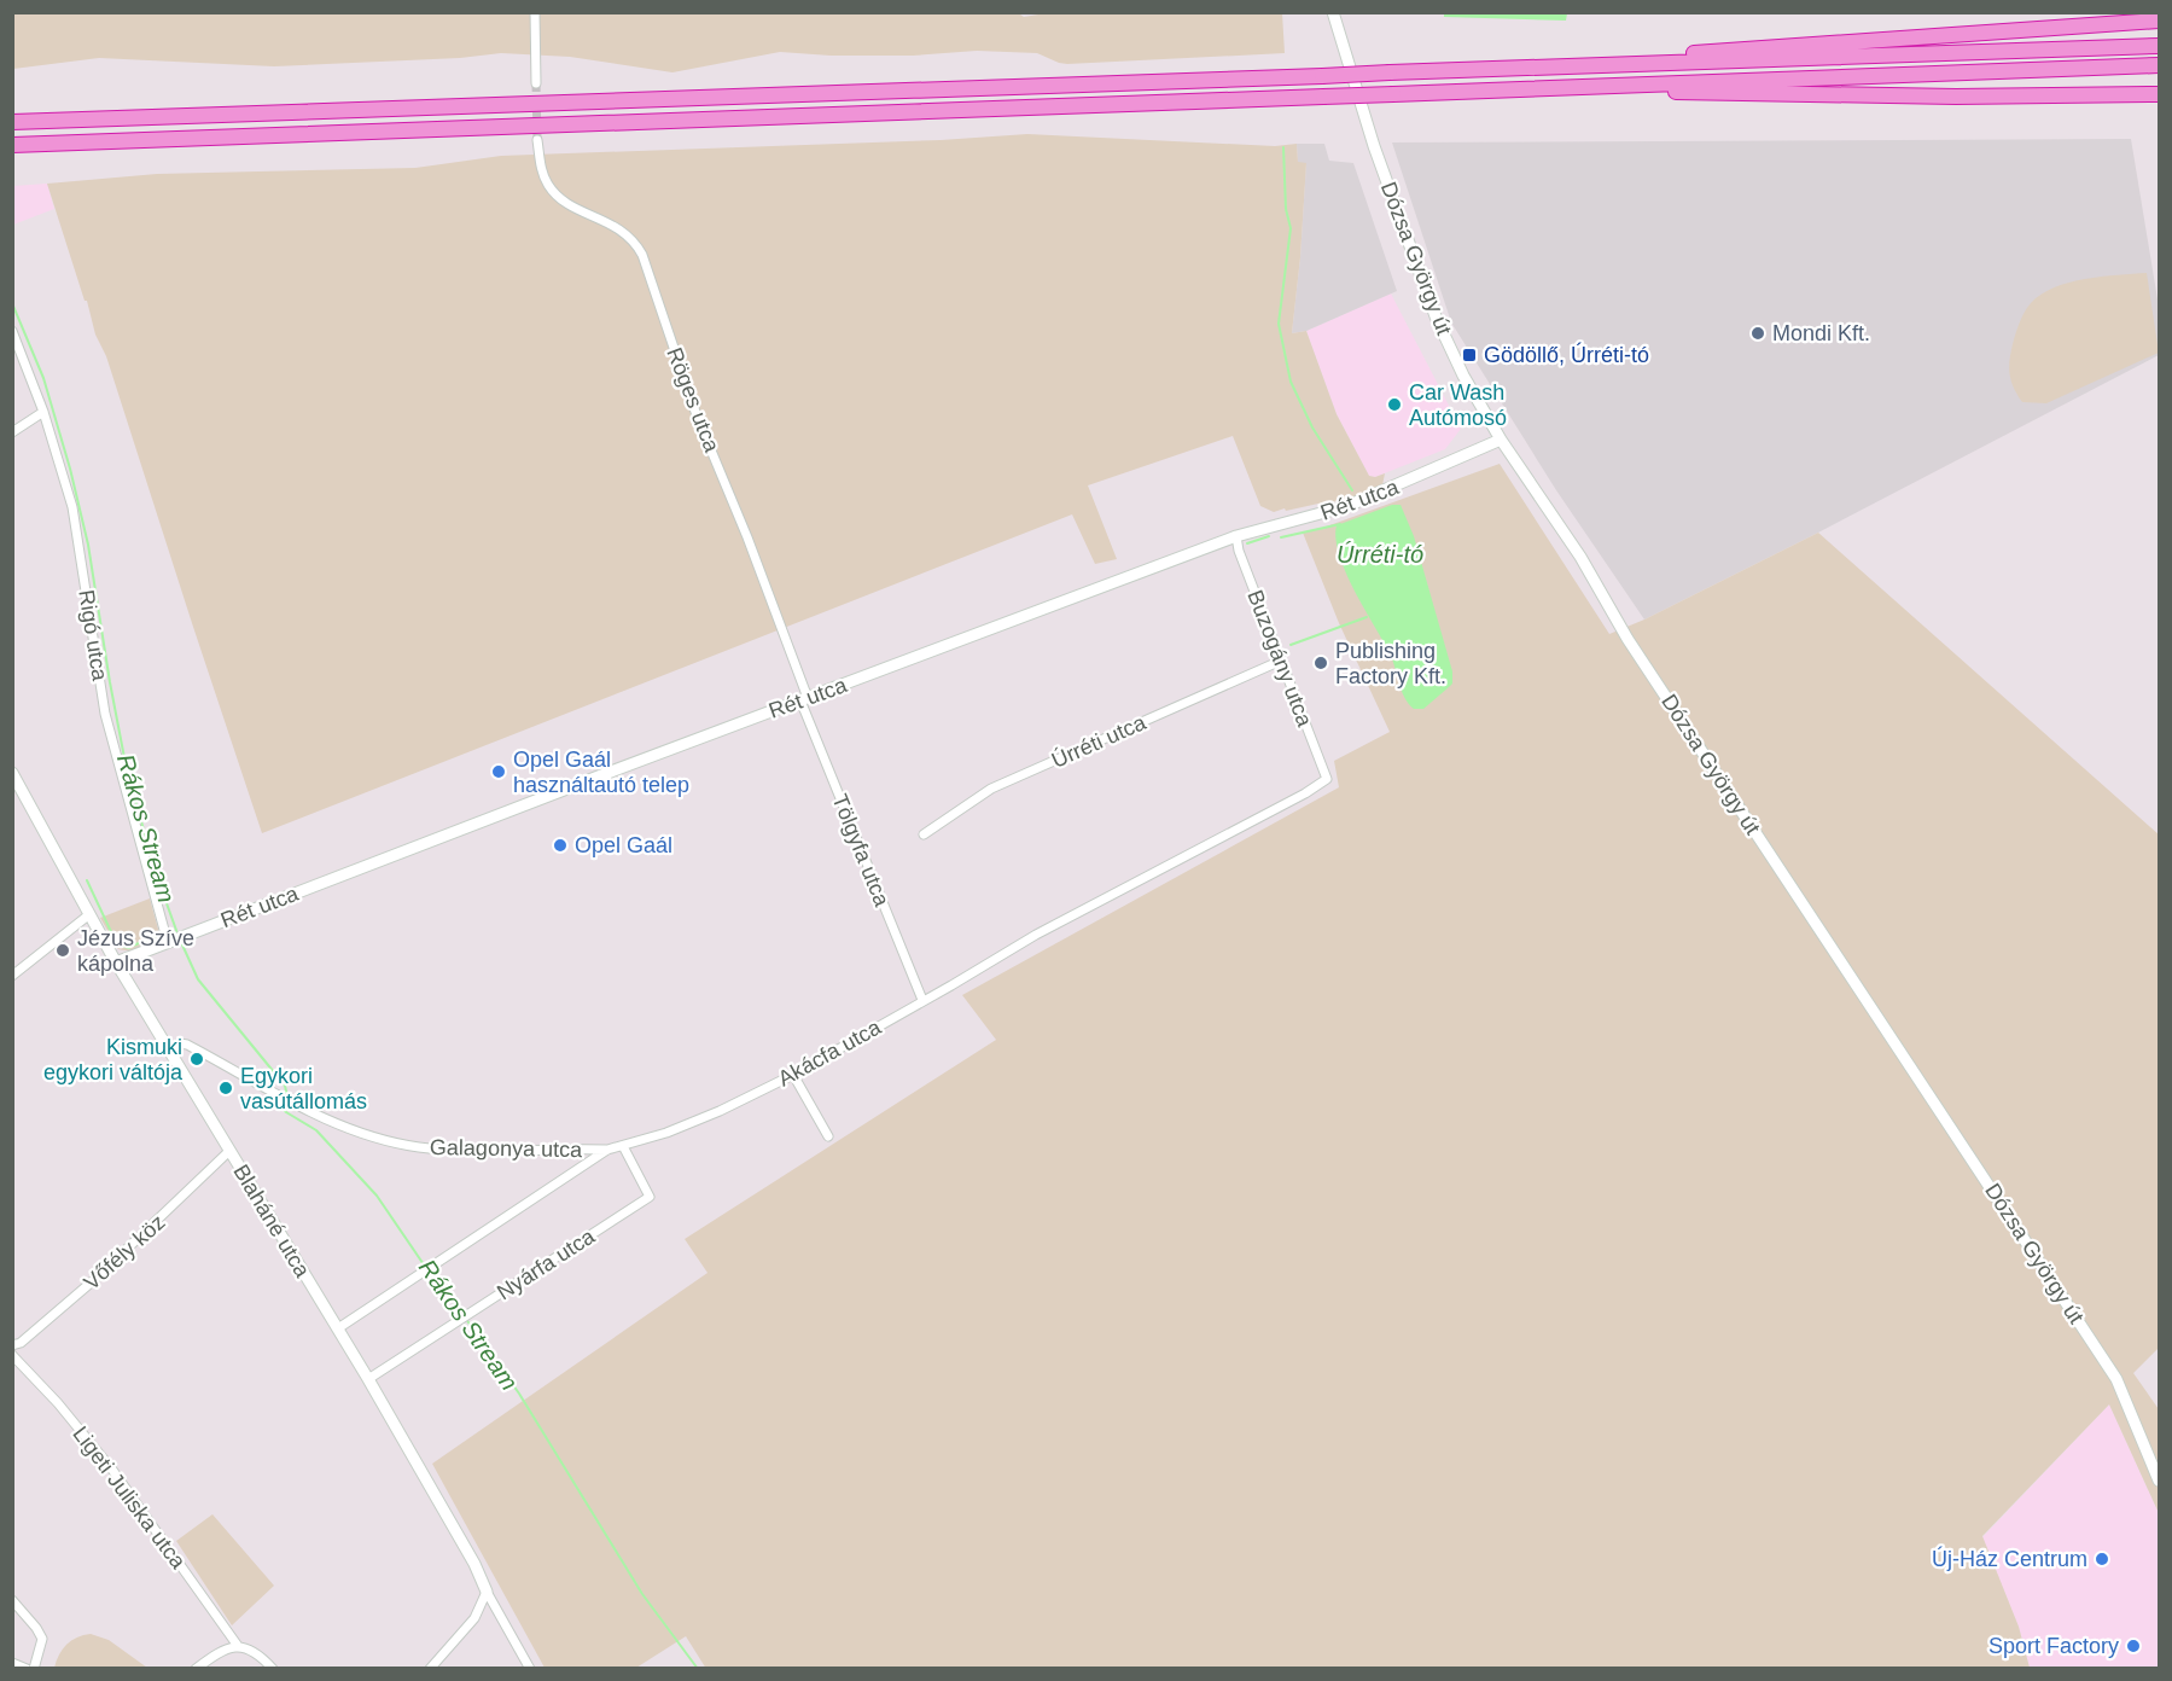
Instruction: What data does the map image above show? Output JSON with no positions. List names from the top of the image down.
{
  "streets": {
    "street": [
      "Dózsa György út",
      "Röges utca",
      "Rét utca",
      "Rigó utca",
      "Buzogány utca",
      "Úrréti utca",
      "Tölgyfa utca",
      "Akácfa utca",
      "Galagonya utca",
      "Blaháné utca",
      "Vőfély köz",
      "Nyárfa utca",
      "Ligeti Juliska utca"
    ]
  },
  "crossings": [
    ["Dózsa György út", "Rét utca"],
    ["Röges utca", "Rét utca"],
    ["Röges utca", "Tölgyfa utca"],
    ["Rét utca", "Rigó utca"],
    ["Rét utca", "Buzogány utca"],
    ["Rét utca", "Tölgyfa utca"],
    ["Rét utca", "Blaháné utca"],
    ["Buzogány utca", "Úrréti utca"],
    ["Buzogány utca", "Akácfa utca"],
    ["Tölgyfa utca", "Akácfa utca"],
    ["Akácfa utca", "Galagonya utca"],
    ["Akácfa utca", "Blaháné utca"],
    ["Akácfa utca", "Nyárfa utca"],
    ["Galagonya utca", "Blaháné utca"],
    ["Blaháné utca", "Vőfély köz"],
    ["Blaháné utca", "Nyárfa utca"]
  ],
  "water": ["Úrréti-tó", "Rákos Stream"],
  "places": {
    "other": [
      "Mondi Kft.",
      "Car Wash Autómosó",
      "Publishing Factory Kft.",
      "Opel Gaál használtautó telep",
      "Opel Gaál",
      "Jézus Szíve kápolna",
      "Kismuki egykori váltója",
      "Egykori vasútállomás",
      "Új-Ház Centrum",
      "Sport Factory"
    ],
    "transit": ["Gödöllő, Úrréti-tó"]
  }
}
